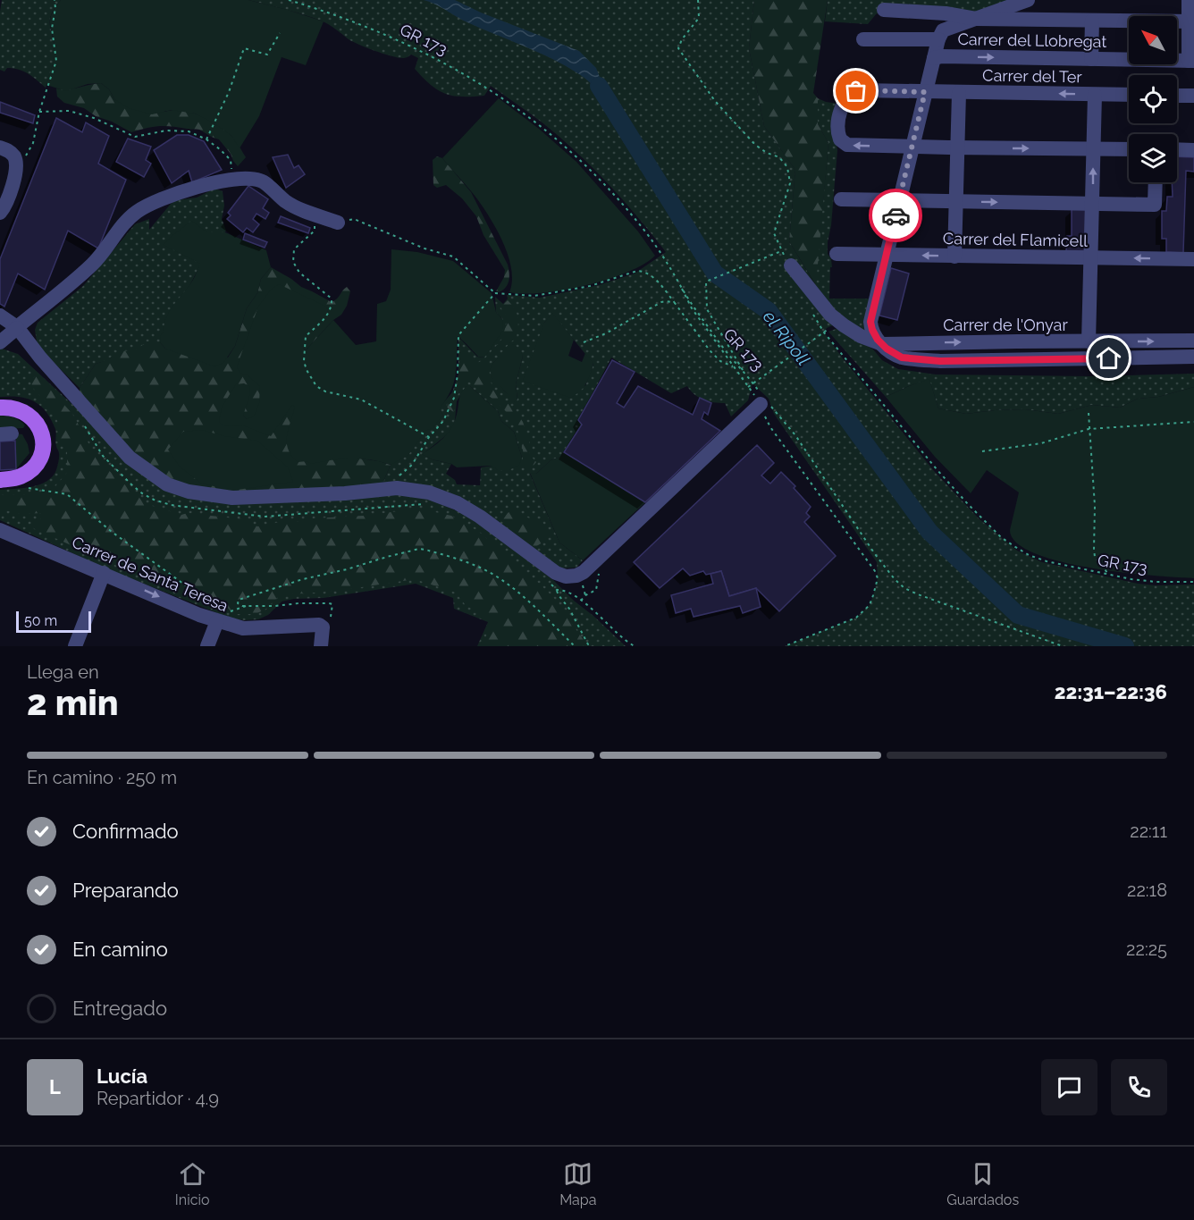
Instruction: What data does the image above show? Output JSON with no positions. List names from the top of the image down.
{
  "streets": {
    "street": [
      "Carrer del Llobregat",
      "Carrer del Ter",
      "Carrer del Flamicell",
      "Carrer de l'Onyar",
      "Carrer de Santa Teresa"
    ],
    "path": ["GR 173"]
  },
  "one_way": ["Carrer de Santa Teresa"],
  "water": ["el Ripoll"],
  "scale_bar": "50 m",
  "north": "top left",
  "page": {
    "scale": "50 m",
    "heading": ["2 min", "Llega en", "22:31–22:36"],
    "panel": ["Lucía", "Repartidor · 4.9"],
    "bar": "En camino · 250 m",
    "list": [
      ["Confirmado", "22:11"],
      ["Preparando", "22:18"],
      ["En camino", "22:25"],
      "Entregado"
    ],
    "round": "L",
    "tabs": ["Inicio", "Mapa", "Guardados"]
  }
}
